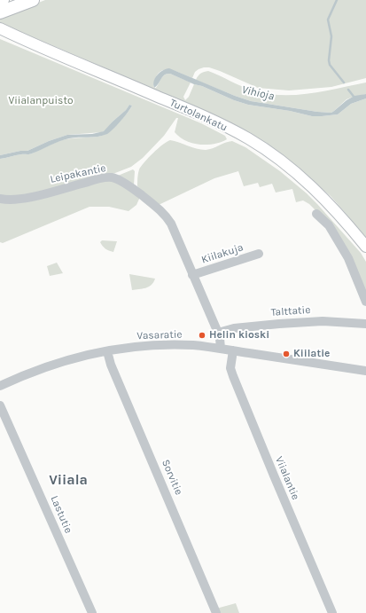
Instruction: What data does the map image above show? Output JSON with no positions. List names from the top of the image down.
{
  "streets": {
    "main road": ["Turtolankatu"],
    "street": [
      "Leipakantie",
      "Kiilakuja",
      "Talttatie",
      "Vasaratie",
      "Sorvitie",
      "Viialantie",
      "Lastutie"
    ]
  },
  "crossings": [
    ["Leipakantie", "Kiilakuja"],
    ["Vasaratie", "Sorvitie"],
    ["Vasaratie", "Viialantie"]
  ],
  "districts": ["Viiala"],
  "water": ["Vihioja"],
  "parks": ["Viialanpuisto"],
  "places": ["Helin kioski", "Kiilatie"]
}
